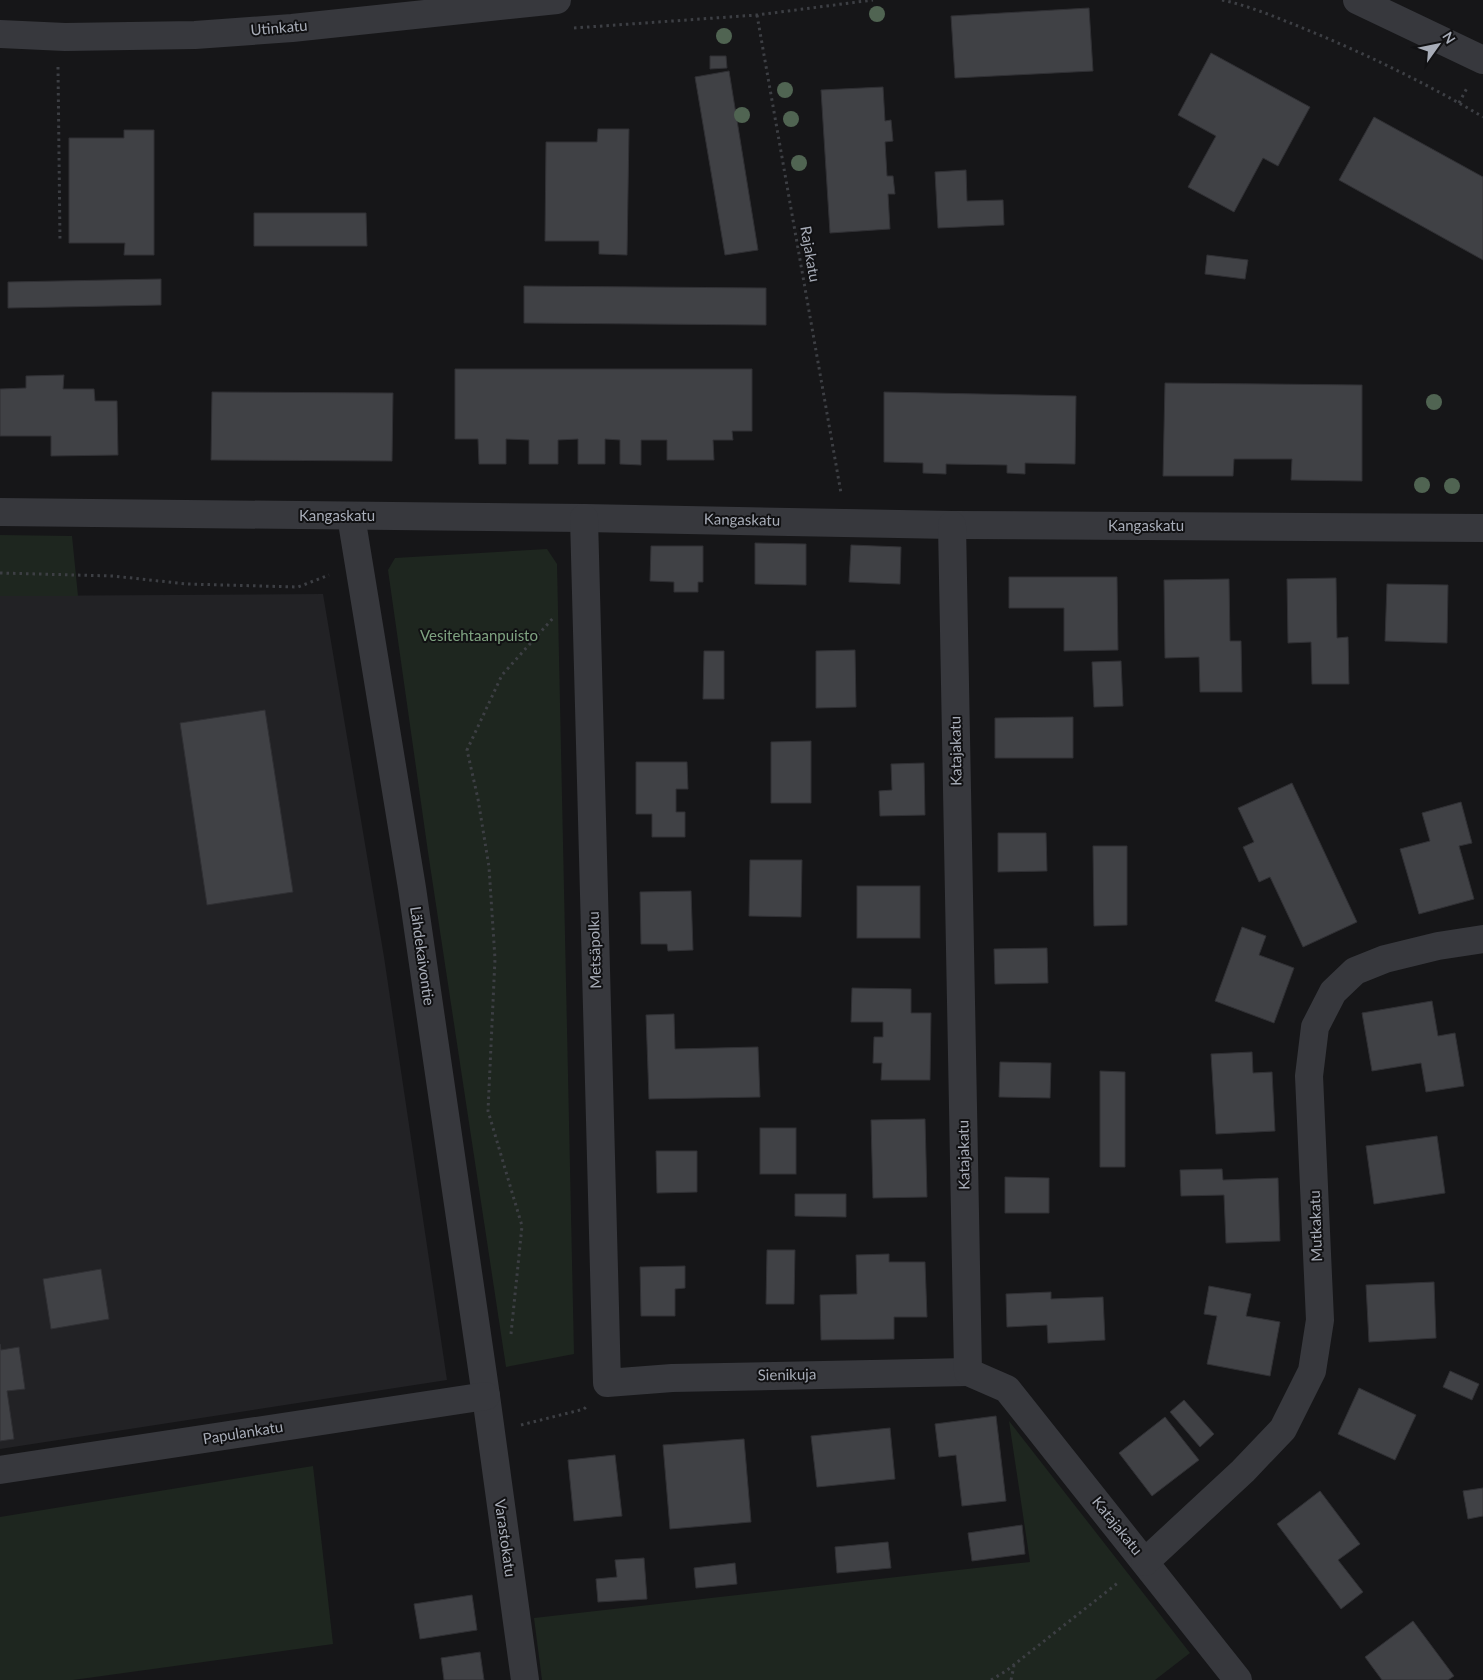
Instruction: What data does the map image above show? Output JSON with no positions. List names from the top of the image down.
{
  "streets": {
    "street": [
      "Utinkatu",
      "Kangaskatu",
      "Katajakatu",
      "Metsäpolku",
      "Lähdekaivontie",
      "Mutkakatu",
      "Sienikuja",
      "Papulankatu",
      "Varastokatu"
    ],
    "path": ["Rajakatu"]
  },
  "crossings": [
    ["Kangaskatu", "Katajakatu"],
    ["Kangaskatu", "Metsäpolku"],
    ["Kangaskatu", "Lähdekaivontie"],
    ["Katajakatu", "Mutkakatu"],
    ["Katajakatu", "Sienikuja"],
    ["Metsäpolku", "Sienikuja"],
    ["Lähdekaivontie", "Papulankatu"],
    ["Lähdekaivontie", "Varastokatu"],
    ["Papulankatu", "Varastokatu"]
  ],
  "parks": ["Vesitehtaanpuisto"],
  "north": "top right"
}
